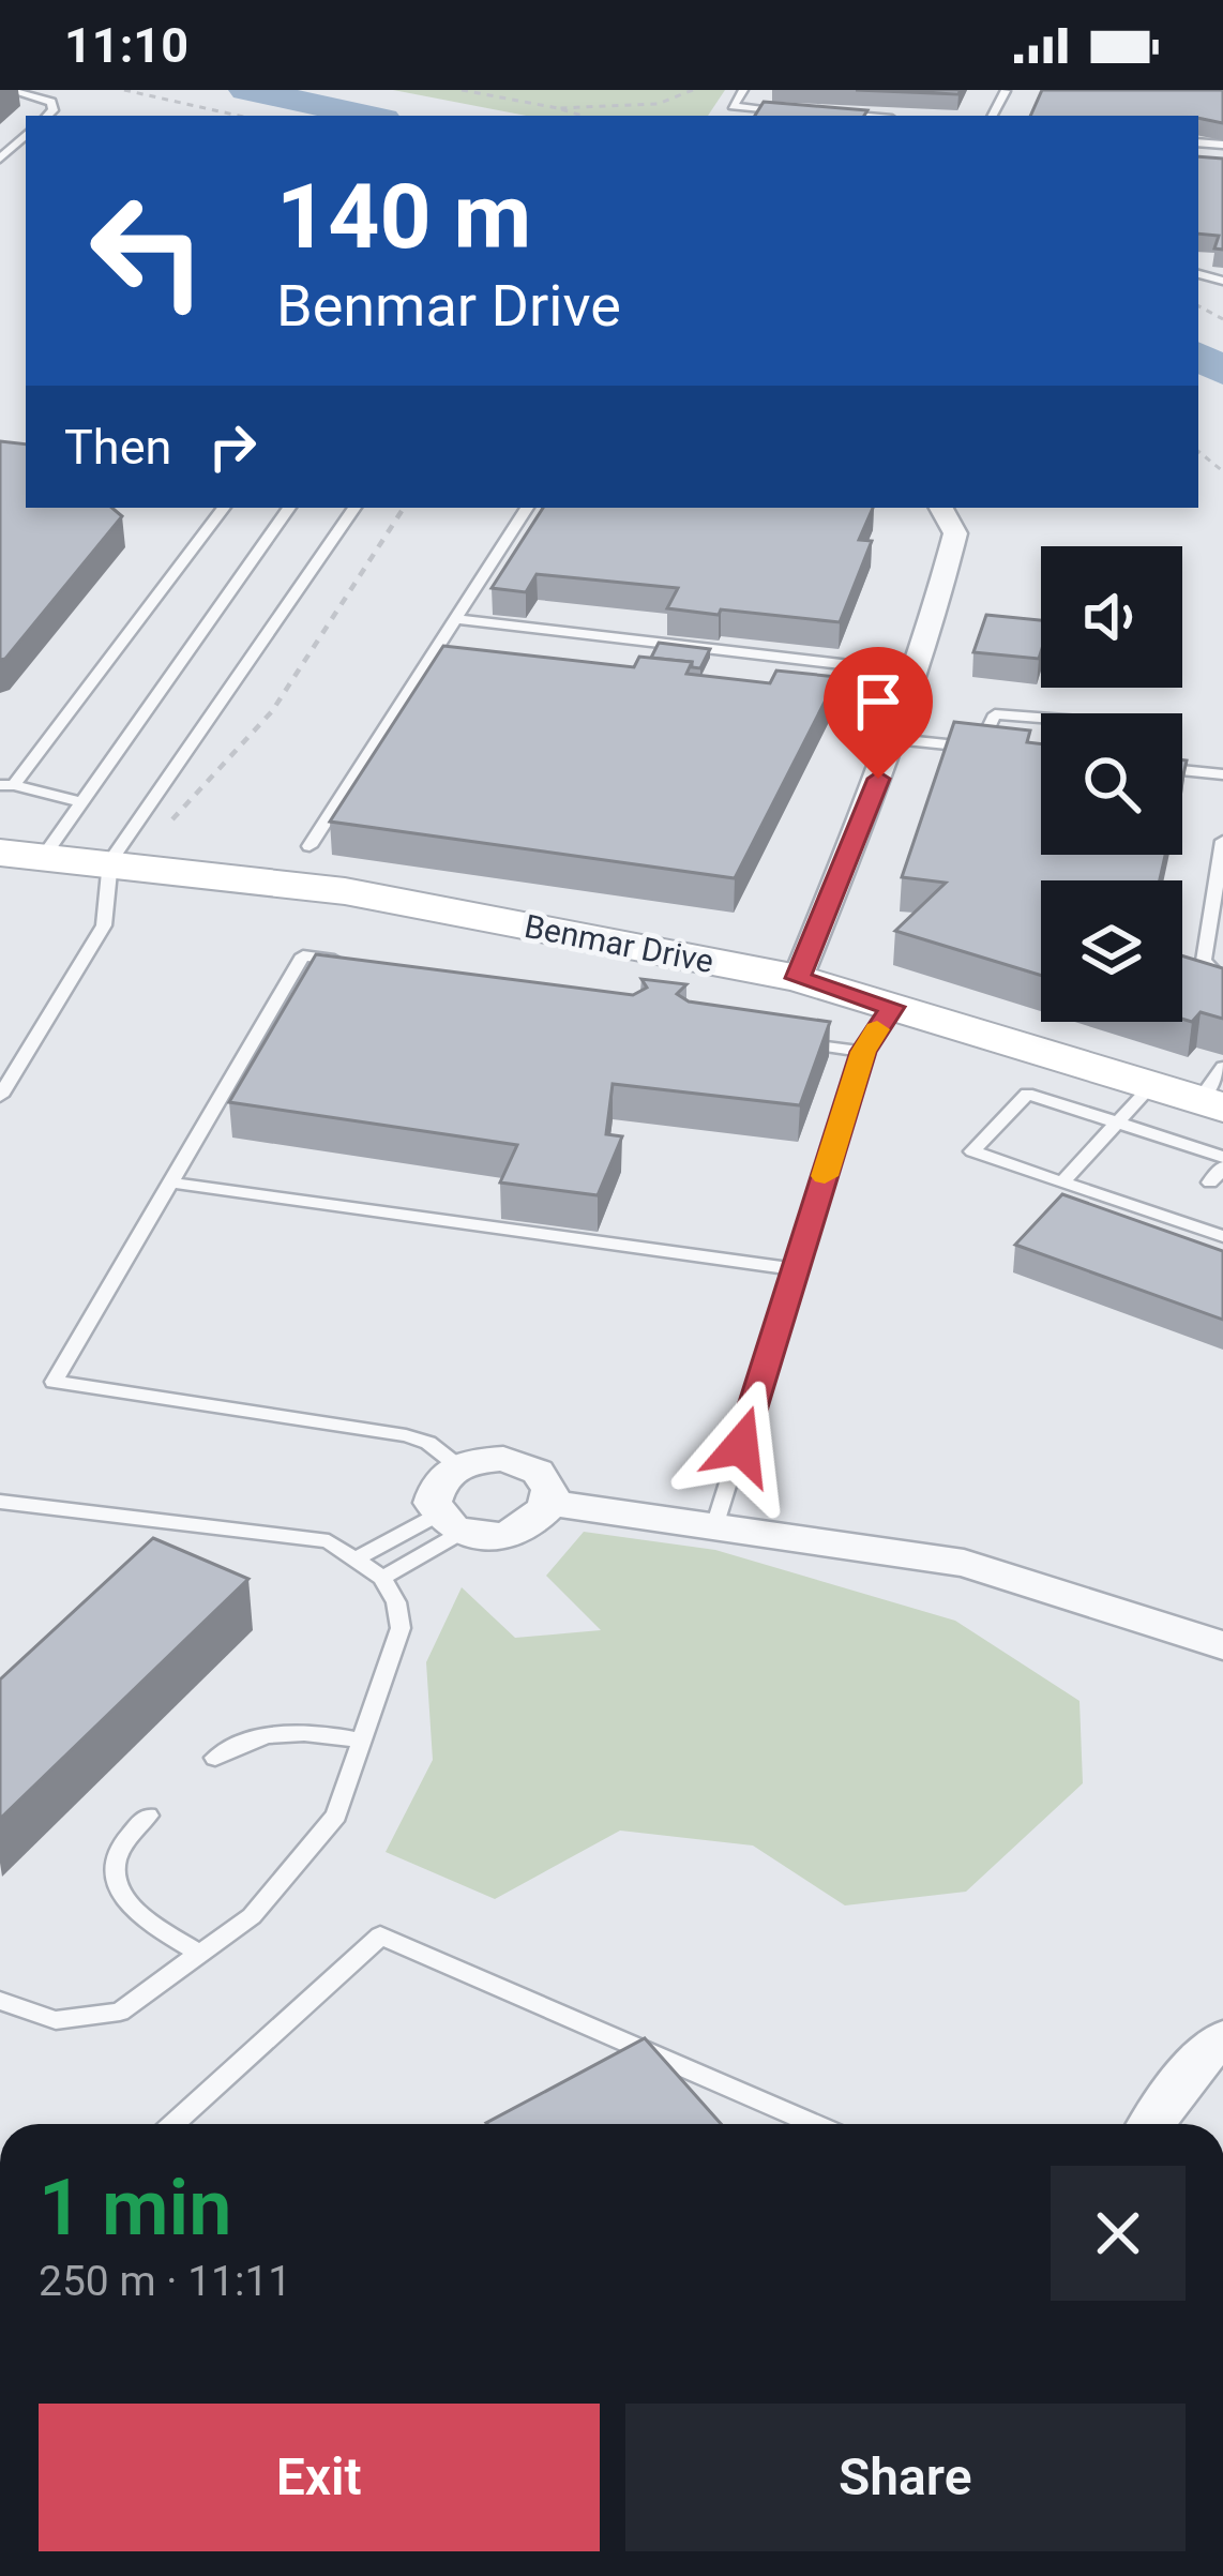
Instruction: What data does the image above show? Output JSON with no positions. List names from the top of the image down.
{
  "streets": {
    "street": ["Benmar Drive"]
  },
  "page": {
    "status": "11:10",
    "turn": ["140 m", "Benmar Drive"],
    "then": "Then",
    "heading": ["1 min", "250 m · 11:11"],
    "buttons": ["Exit", "Share"]
  }
}
